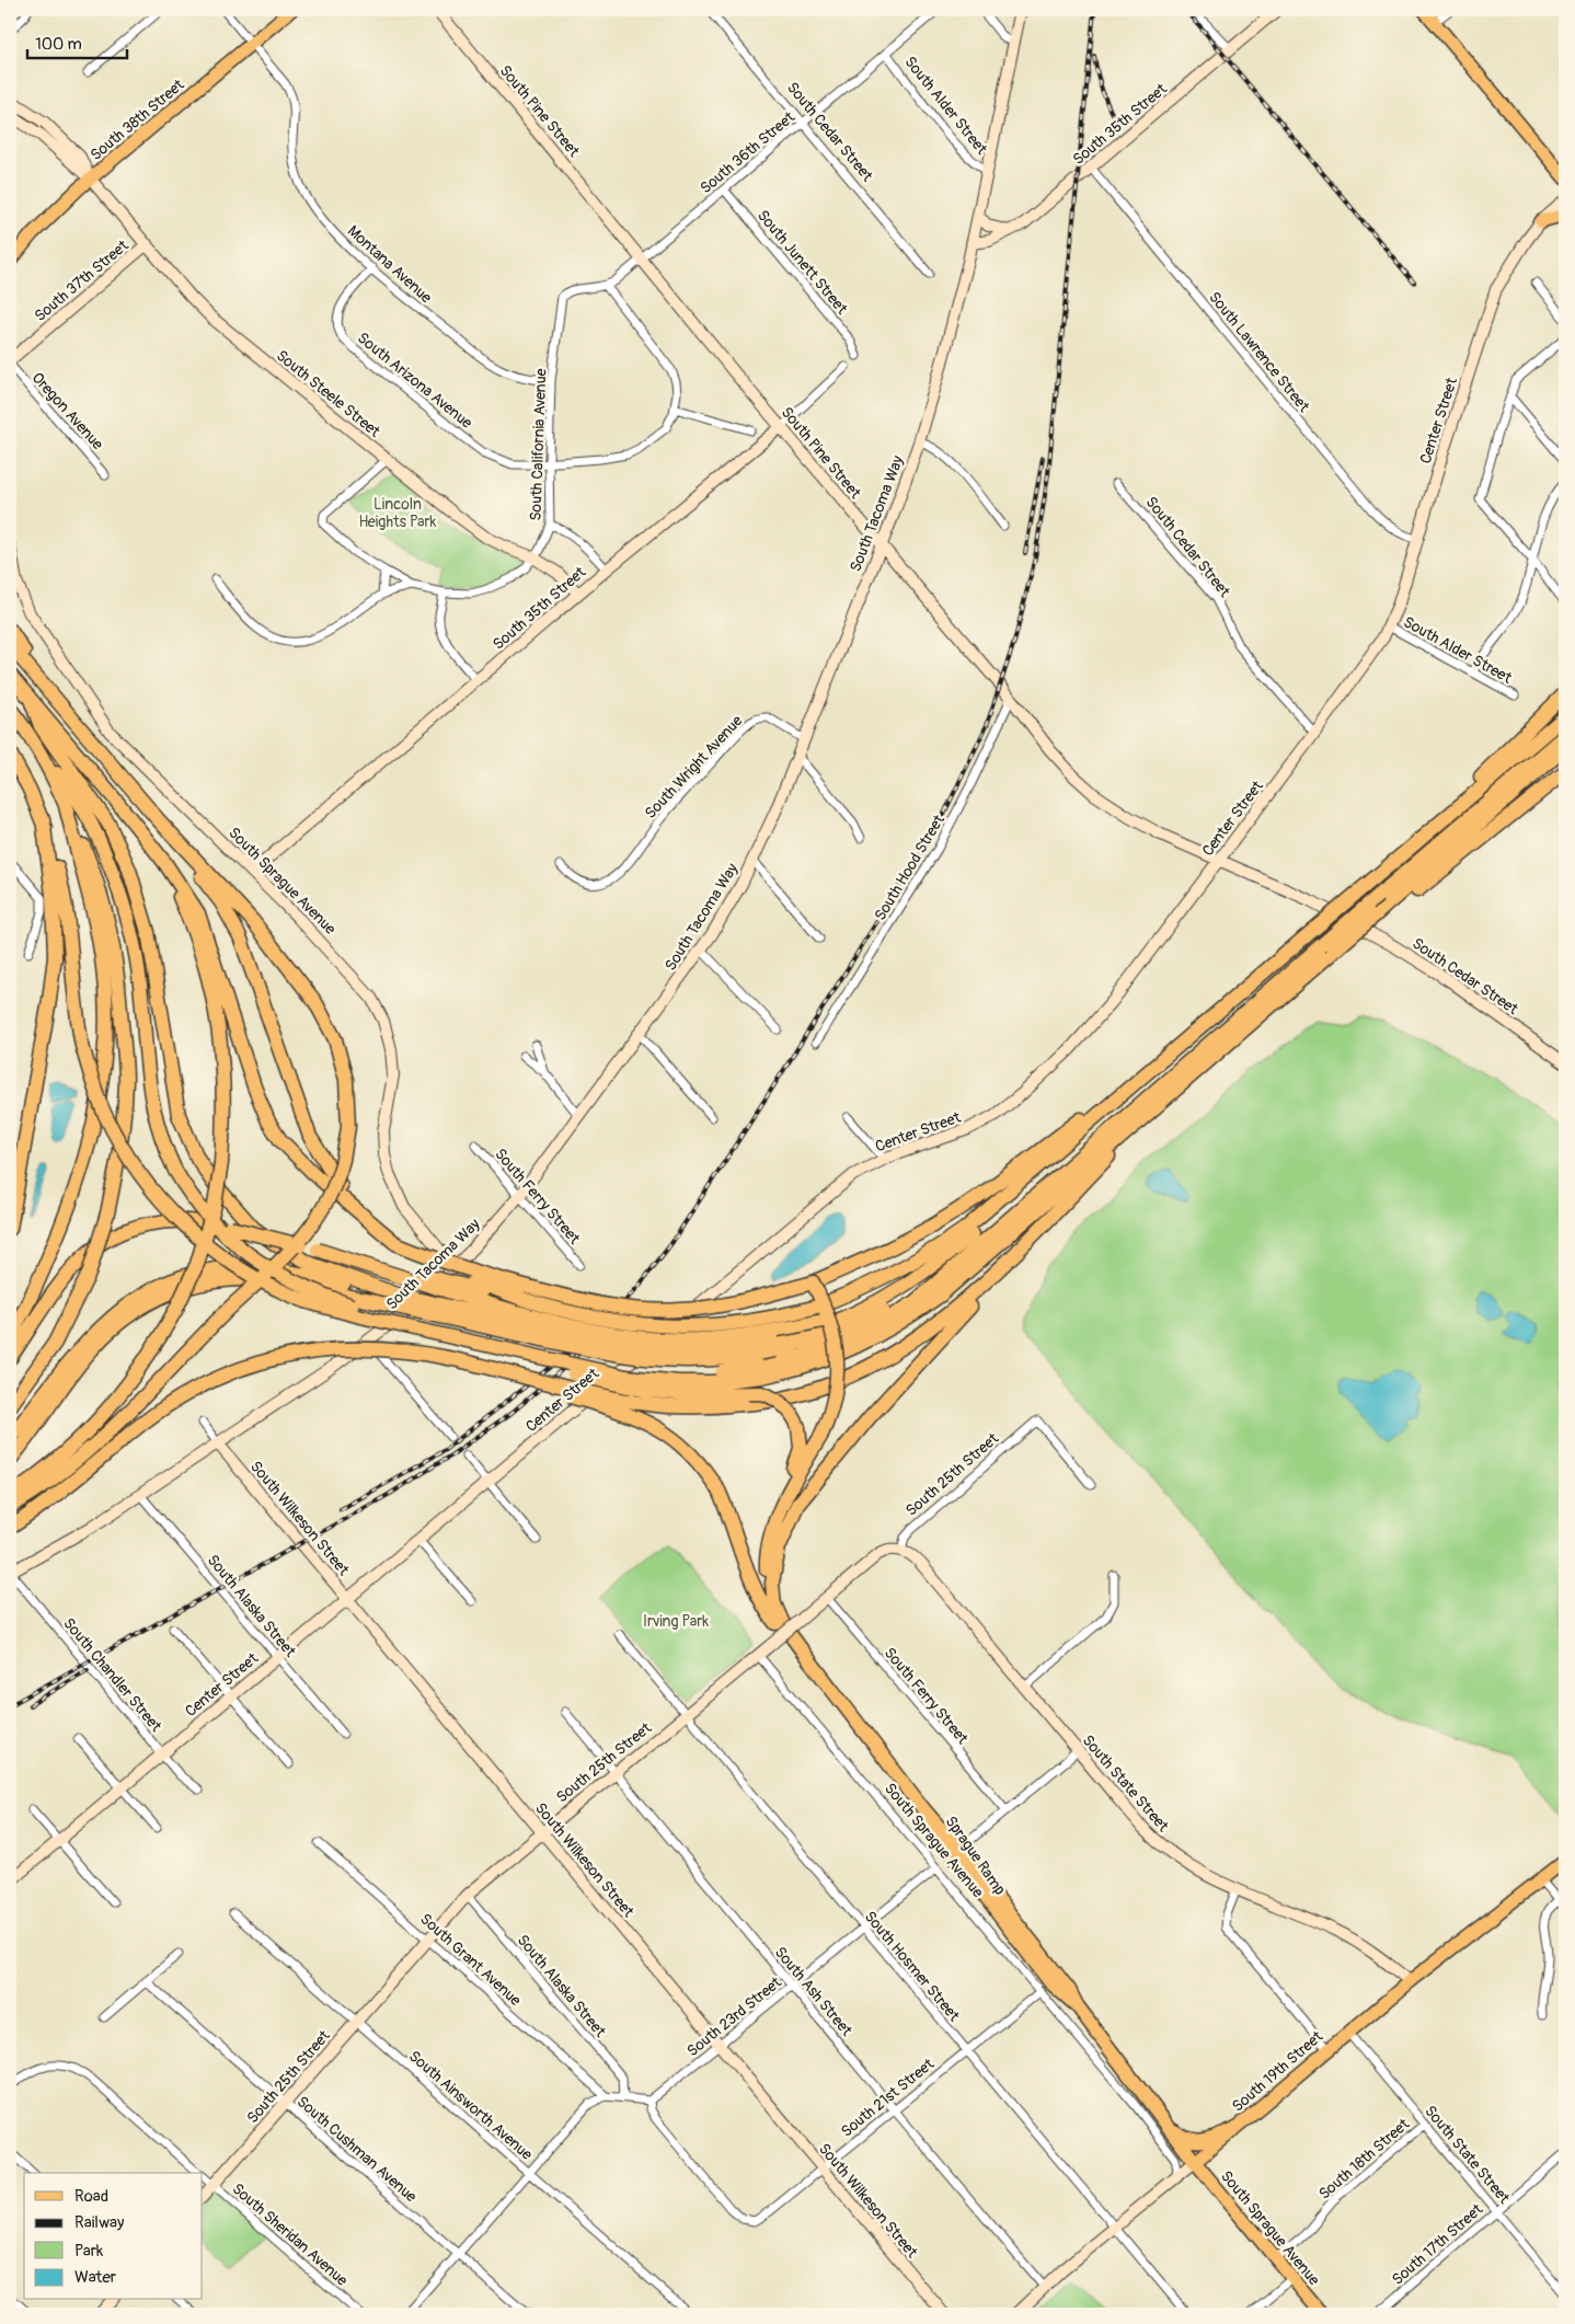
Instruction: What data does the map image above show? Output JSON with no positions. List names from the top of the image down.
{
  "streets": {
    "highway": ["Sprague Ramp"],
    "main road": [
      "South Pine Street",
      "South 38th Street",
      "South 35th Street",
      "South Cedar Street",
      "South 37th Street",
      "South Steele Street",
      "Center Street",
      "South Tacoma Way",
      "South Sprague Avenue",
      "South 25th Street",
      "South Wilkeson Street",
      "South State Street",
      "South 19th Street"
    ],
    "street": [
      "South Alder Street",
      "South 36th Street",
      "South Junett Street",
      "Montana Avenue",
      "South Lawrence Street",
      "South Arizona Avenue",
      "Oregon Avenue",
      "South California Avenue",
      "South Wright Avenue",
      "South Hood Street",
      "South Ferry Street",
      "South Alaska Street",
      "South Chandler Street",
      "South Grant Avenue",
      "South Hosmer Street",
      "South Ash Street",
      "South 23rd Street",
      "South 21st Street",
      "South Ainsworth Avenue",
      "South Cushman Avenue",
      "South 18th Street",
      "South Sheridan Avenue",
      "South 17th Street"
    ]
  },
  "crossings": [
    ["South Alder Street", "South 36th Street"],
    ["South Alder Street", "Center Street"],
    ["South Alder Street", "South Tacoma Way"],
    ["South Pine Street", "South 35th Street"],
    ["South Pine Street", "South Cedar Street"],
    ["South Pine Street", "South 36th Street"],
    ["South Pine Street", "Center Street"],
    ["South Pine Street", "South Tacoma Way"],
    ["South Pine Street", "South Hood Street"],
    ["South 38th Street", "Montana Avenue"],
    ["South 38th Street", "South Steele Street"],
    ["South 35th Street", "South Lawrence Street"],
    ["South 35th Street", "South Steele Street"],
    ["South 35th Street", "South Tacoma Way"],
    ["South 35th Street", "South Sprague Avenue"],
    ["South Cedar Street", "South 36th Street"],
    ["South Cedar Street", "Center Street"],
    ["South 36th Street", "South Junett Street"],
    ["South 36th Street", "South California Avenue"],
    ["Montana Avenue", "South Arizona Avenue"],
    ["Montana Avenue", "South California Avenue"],
    ["South 37th Street", "South Steele Street"],
    ["South 37th Street", "Oregon Avenue"],
    ["South Lawrence Street", "Center Street"],
    ["South Arizona Avenue", "South California Avenue"],
    ["South Steele Street", "South California Avenue"],
    ["Center Street", "South Wilkeson Street"],
    ["Center Street", "South Alaska Street"],
    ["Center Street", "South Chandler Street"],
    ["South Tacoma Way", "South Wright Avenue"],
    ["South Tacoma Way", "South Sprague Avenue"],
    ["South Tacoma Way", "South Ferry Street"],
    ["South Tacoma Way", "South Wilkeson Street"],
    ["South Tacoma Way", "South Alaska Street"],
    ["South Tacoma Way", "South Chandler Street"],
    ["South Sprague Avenue", "South 25th Street"],
    ["South Sprague Avenue", "Sprague Ramp"],
    ["South Sprague Avenue", "South 23rd Street"],
    ["South Sprague Avenue", "South 19th Street"],
    ["South Sprague Avenue", "South 21st Street"],
    ["South Sprague Avenue", "South 18th Street"],
    ["South Ferry Street", "South 25th Street"],
    ["South 25th Street", "South Wilkeson Street"],
    ["South 25th Street", "South Alaska Street"],
    ["South 25th Street", "South State Street"],
    ["South 25th Street", "South Grant Avenue"],
    ["South 25th Street", "South Hosmer Street"],
    ["South 25th Street", "South Ash Street"],
    ["South 25th Street", "South Ainsworth Avenue"],
    ["South 25th Street", "South Cushman Avenue"],
    ["South 25th Street", "South Sheridan Avenue"],
    ["South Wilkeson Street", "South 23rd Street"],
    ["South Wilkeson Street", "South 21st Street"],
    ["South State Street", "South 19th Street"],
    ["South State Street", "South 18th Street"],
    ["South State Street", "South 17th Street"],
    ["Sprague Ramp", "South 19th Street"],
    ["South Hosmer Street", "South 23rd Street"],
    ["South Hosmer Street", "South 19th Street"],
    ["South Hosmer Street", "South 21st Street"],
    ["South Ash Street", "South 23rd Street"],
    ["South Ash Street", "South 19th Street"],
    ["South Ash Street", "South 21st Street"],
    ["South 23rd Street", "South 21st Street"]
  ],
  "parks": ["Lincoln Heights Park", "Irving Park"],
  "legend": [
    "Road",
    "Railway",
    "Park",
    "Water"
  ],
  "scale_bar": "100 m"
}
